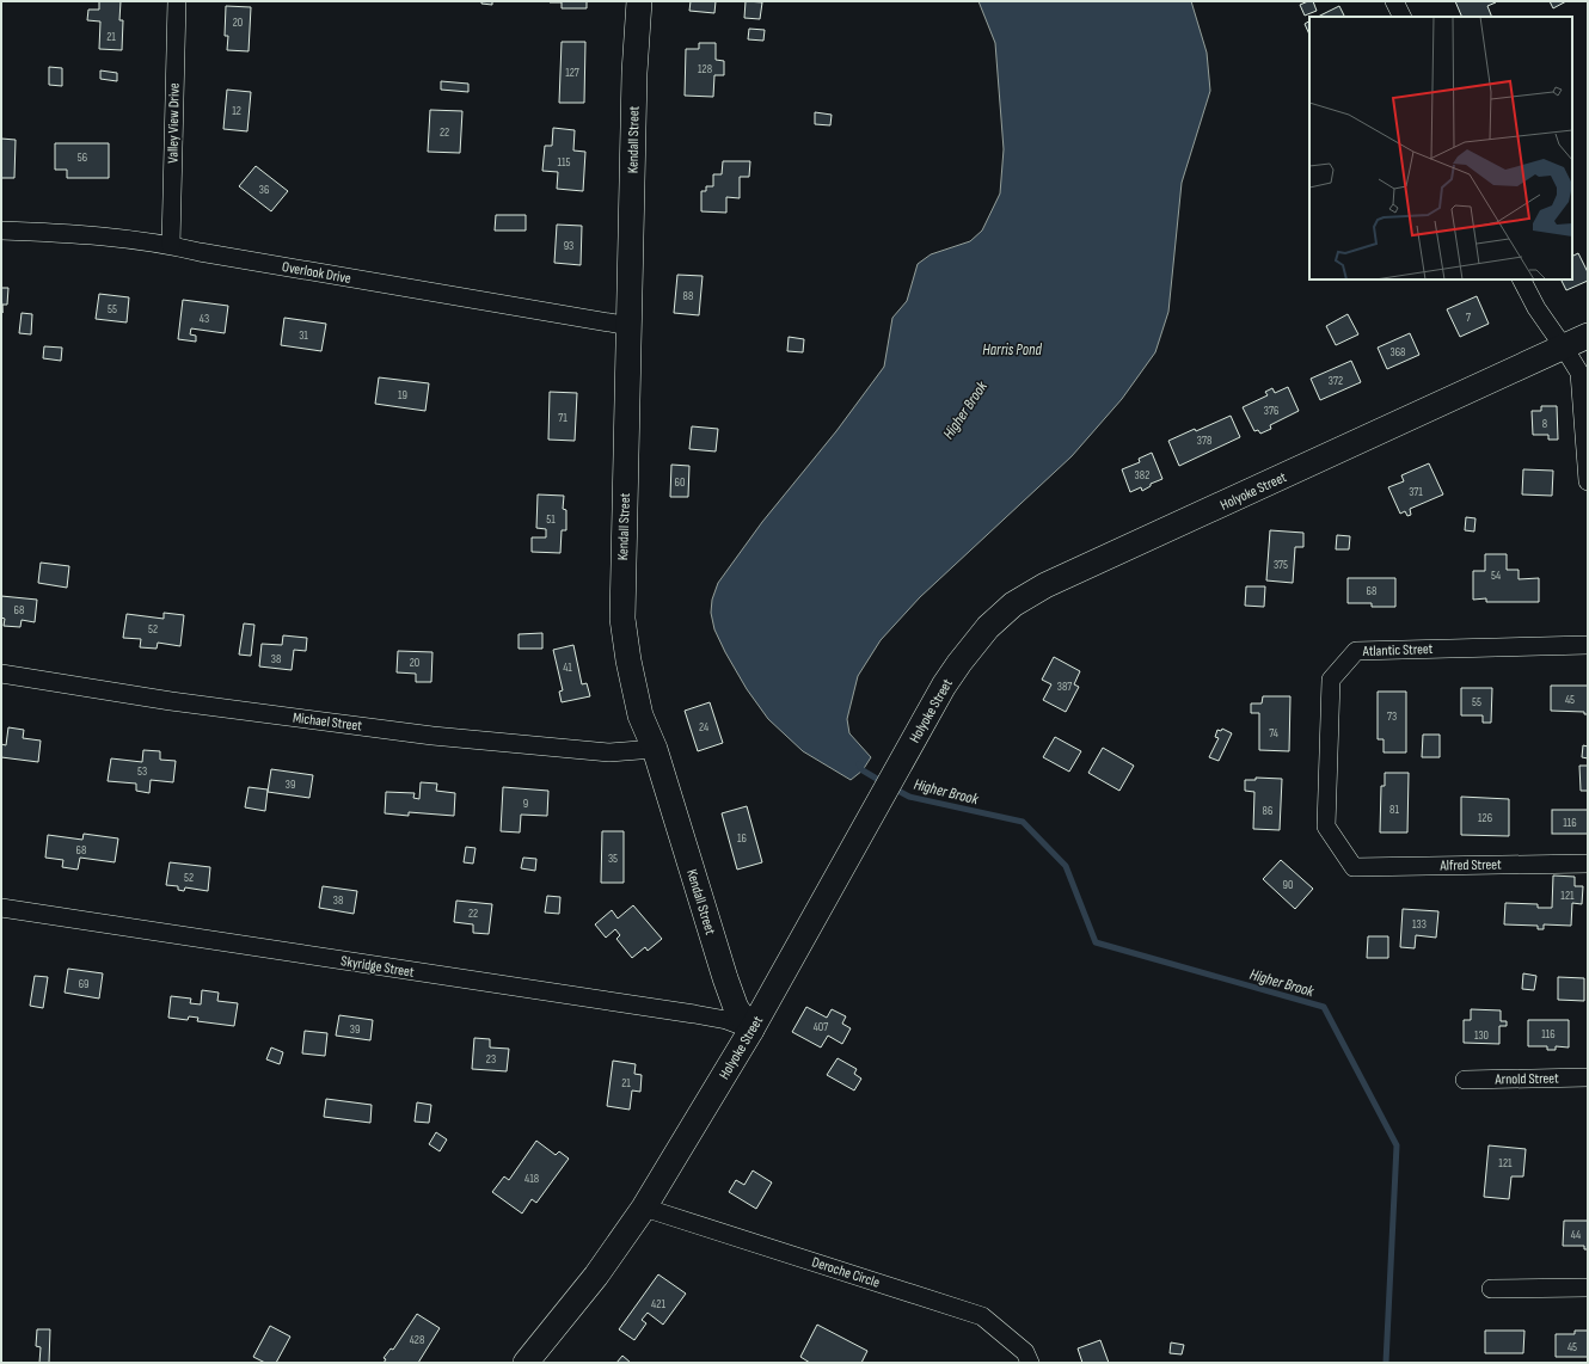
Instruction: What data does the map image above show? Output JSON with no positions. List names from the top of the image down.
{
  "streets": {
    "main road": ["Kendall Street", "Holyoke Street"],
    "street": [
      "Valley View Drive",
      "Overlook Drive",
      "Atlantic Street",
      "Michael Street",
      "Alfred Street",
      "Skyridge Street",
      "Arnold Street",
      "Deroche Circle"
    ]
  },
  "crossings": [
    ["Valley View Drive", "Overlook Drive"],
    ["Kendall Street", "Overlook Drive"],
    ["Kendall Street", "Holyoke Street"],
    ["Kendall Street", "Michael Street"],
    ["Kendall Street", "Skyridge Street"],
    ["Holyoke Street", "Skyridge Street"],
    ["Holyoke Street", "Deroche Circle"],
    ["Atlantic Street", "Alfred Street"]
  ],
  "water": ["Harris Pond", "Higher Brook"],
  "house_numbers": [
    "20",
    "21",
    "128",
    "127",
    "12",
    "22",
    "56",
    "115",
    "36",
    "93",
    "88",
    "55",
    "7",
    "43",
    "31",
    "368",
    "372",
    "19",
    "376",
    "71",
    "8",
    "378",
    "382",
    "60",
    "371",
    "51",
    "375",
    "54",
    "68",
    "68",
    "52",
    "38",
    "20",
    "41",
    "387",
    "45",
    "55",
    "73",
    "24",
    "74",
    "53",
    "39",
    "9",
    "81",
    "86",
    "126",
    "116",
    "16",
    "68",
    "35",
    "52",
    "90",
    "121",
    "38",
    "22",
    "133",
    "69",
    "407",
    "39",
    "116",
    "130",
    "23",
    "21",
    "121",
    "418",
    "44",
    "421",
    "428",
    "45"
  ]
}
